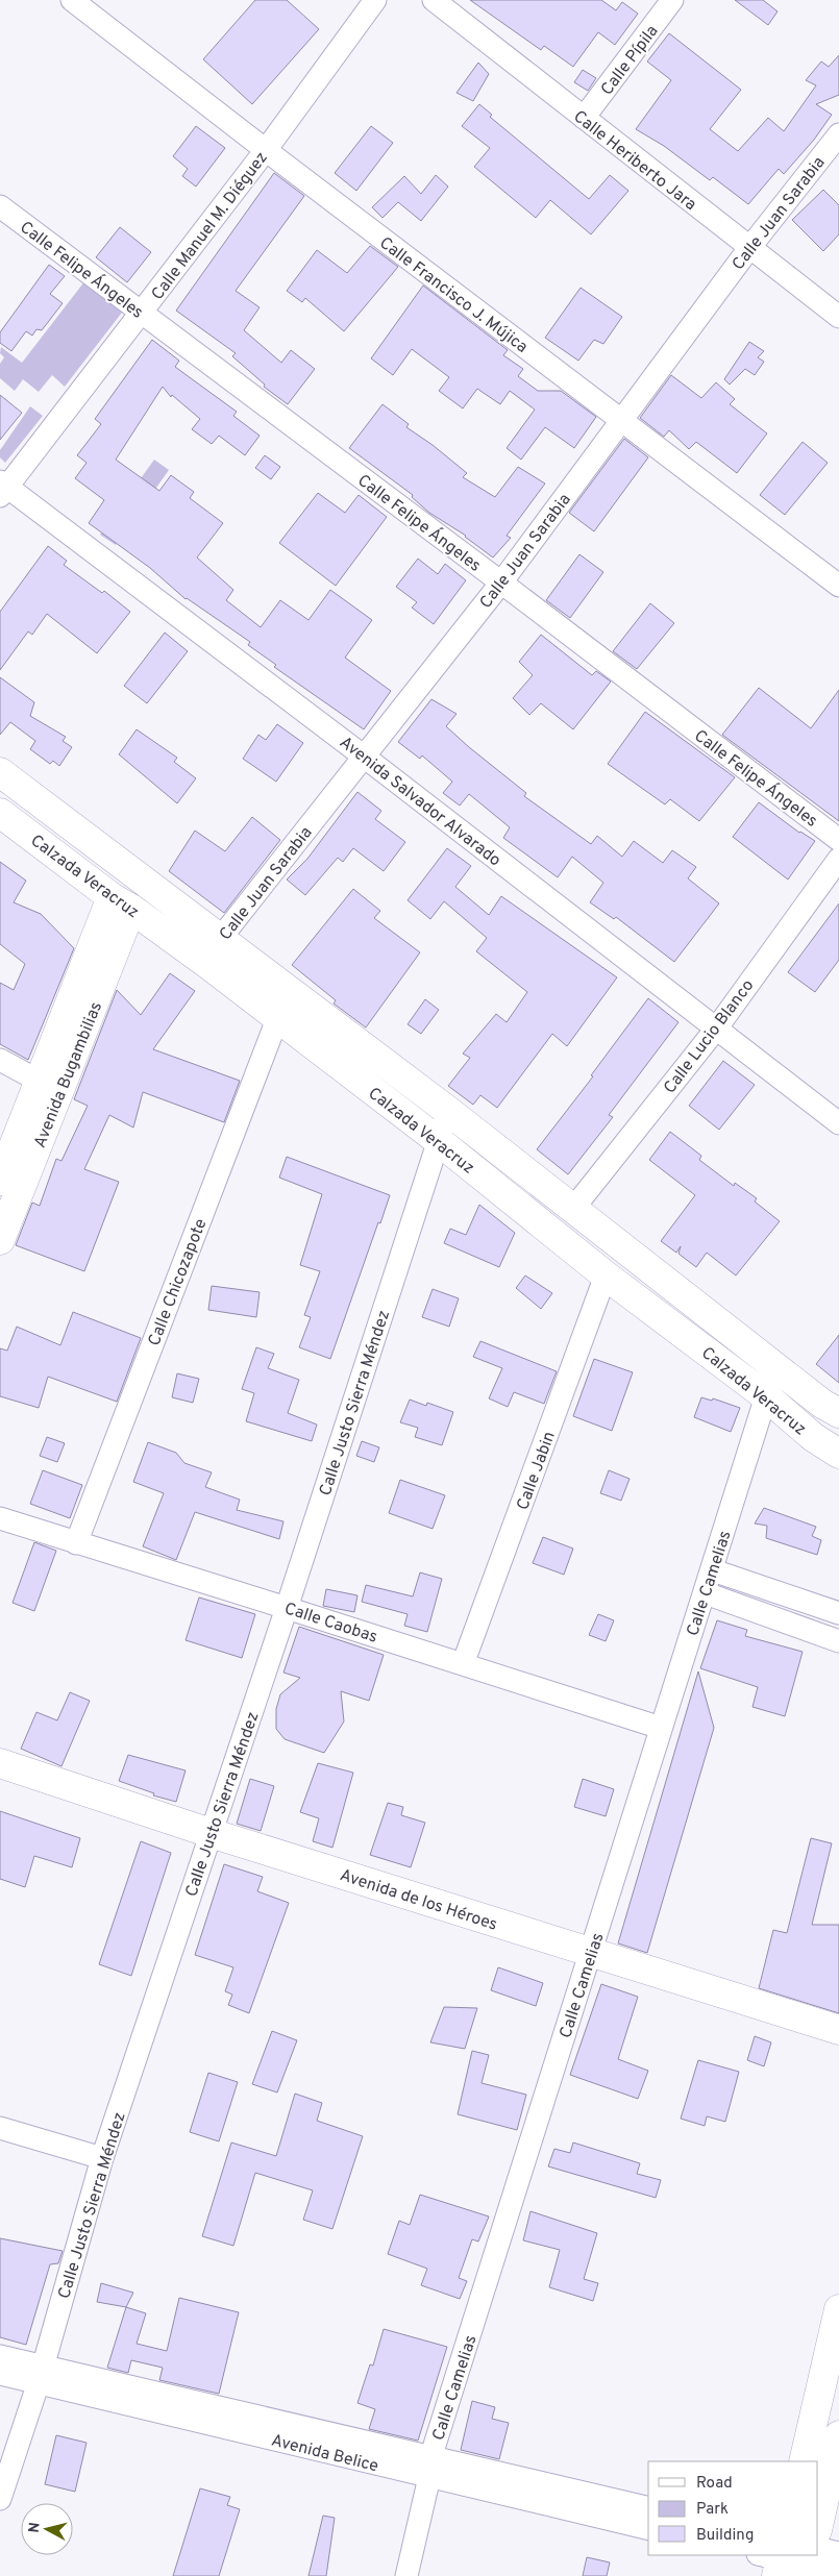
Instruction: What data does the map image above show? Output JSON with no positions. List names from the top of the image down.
{
  "streets": {
    "main road": ["Calzada Veracruz", "Avenida Bugambilias", "Avenida de los Héroes"],
    "street": [
      "Calle Pípila",
      "Calle Heriberto Jara",
      "Calle Juan Sarabia",
      "Calle Manuel M. Diéguez",
      "Calle Felipe Ángeles",
      "Calle Francisco J. Mújica",
      "Avenida Salvador Alvarado",
      "Calle Lucio Blanco",
      "Calle Chicozapote",
      "Calle Justo Sierra Méndez",
      "Calle Jabin",
      "Calle Camelias",
      "Calle Caobas",
      "Avenida Belice"
    ]
  },
  "crossings": [
    ["Calle Pípila", "Calle Heriberto Jara"],
    ["Calle Heriberto Jara", "Calle Juan Sarabia"],
    ["Calle Juan Sarabia", "Calle Felipe Ángeles"],
    ["Calle Juan Sarabia", "Calle Francisco J. Mújica"],
    ["Calle Juan Sarabia", "Avenida Salvador Alvarado"],
    ["Calle Juan Sarabia", "Calzada Veracruz"],
    ["Calle Manuel M. Diéguez", "Calle Felipe Ángeles"],
    ["Calle Manuel M. Diéguez", "Calle Francisco J. Mújica"],
    ["Calle Manuel M. Diéguez", "Avenida Salvador Alvarado"],
    ["Avenida Salvador Alvarado", "Calle Lucio Blanco"],
    ["Calzada Veracruz", "Calle Lucio Blanco"],
    ["Calzada Veracruz", "Avenida Bugambilias"],
    ["Calzada Veracruz", "Calle Chicozapote"],
    ["Calzada Veracruz", "Calle Justo Sierra Méndez"],
    ["Calzada Veracruz", "Calle Jabin"],
    ["Calzada Veracruz", "Calle Camelias"],
    ["Calle Chicozapote", "Calle Caobas"],
    ["Calle Justo Sierra Méndez", "Calle Caobas"],
    ["Calle Justo Sierra Méndez", "Avenida de los Héroes"],
    ["Calle Justo Sierra Méndez", "Avenida Belice"],
    ["Calle Jabin", "Calle Caobas"],
    ["Calle Camelias", "Calle Caobas"],
    ["Calle Camelias", "Avenida de los Héroes"],
    ["Calle Camelias", "Avenida Belice"]
  ],
  "legend": ["Road", "Park", "Building"],
  "north": "left"
}
